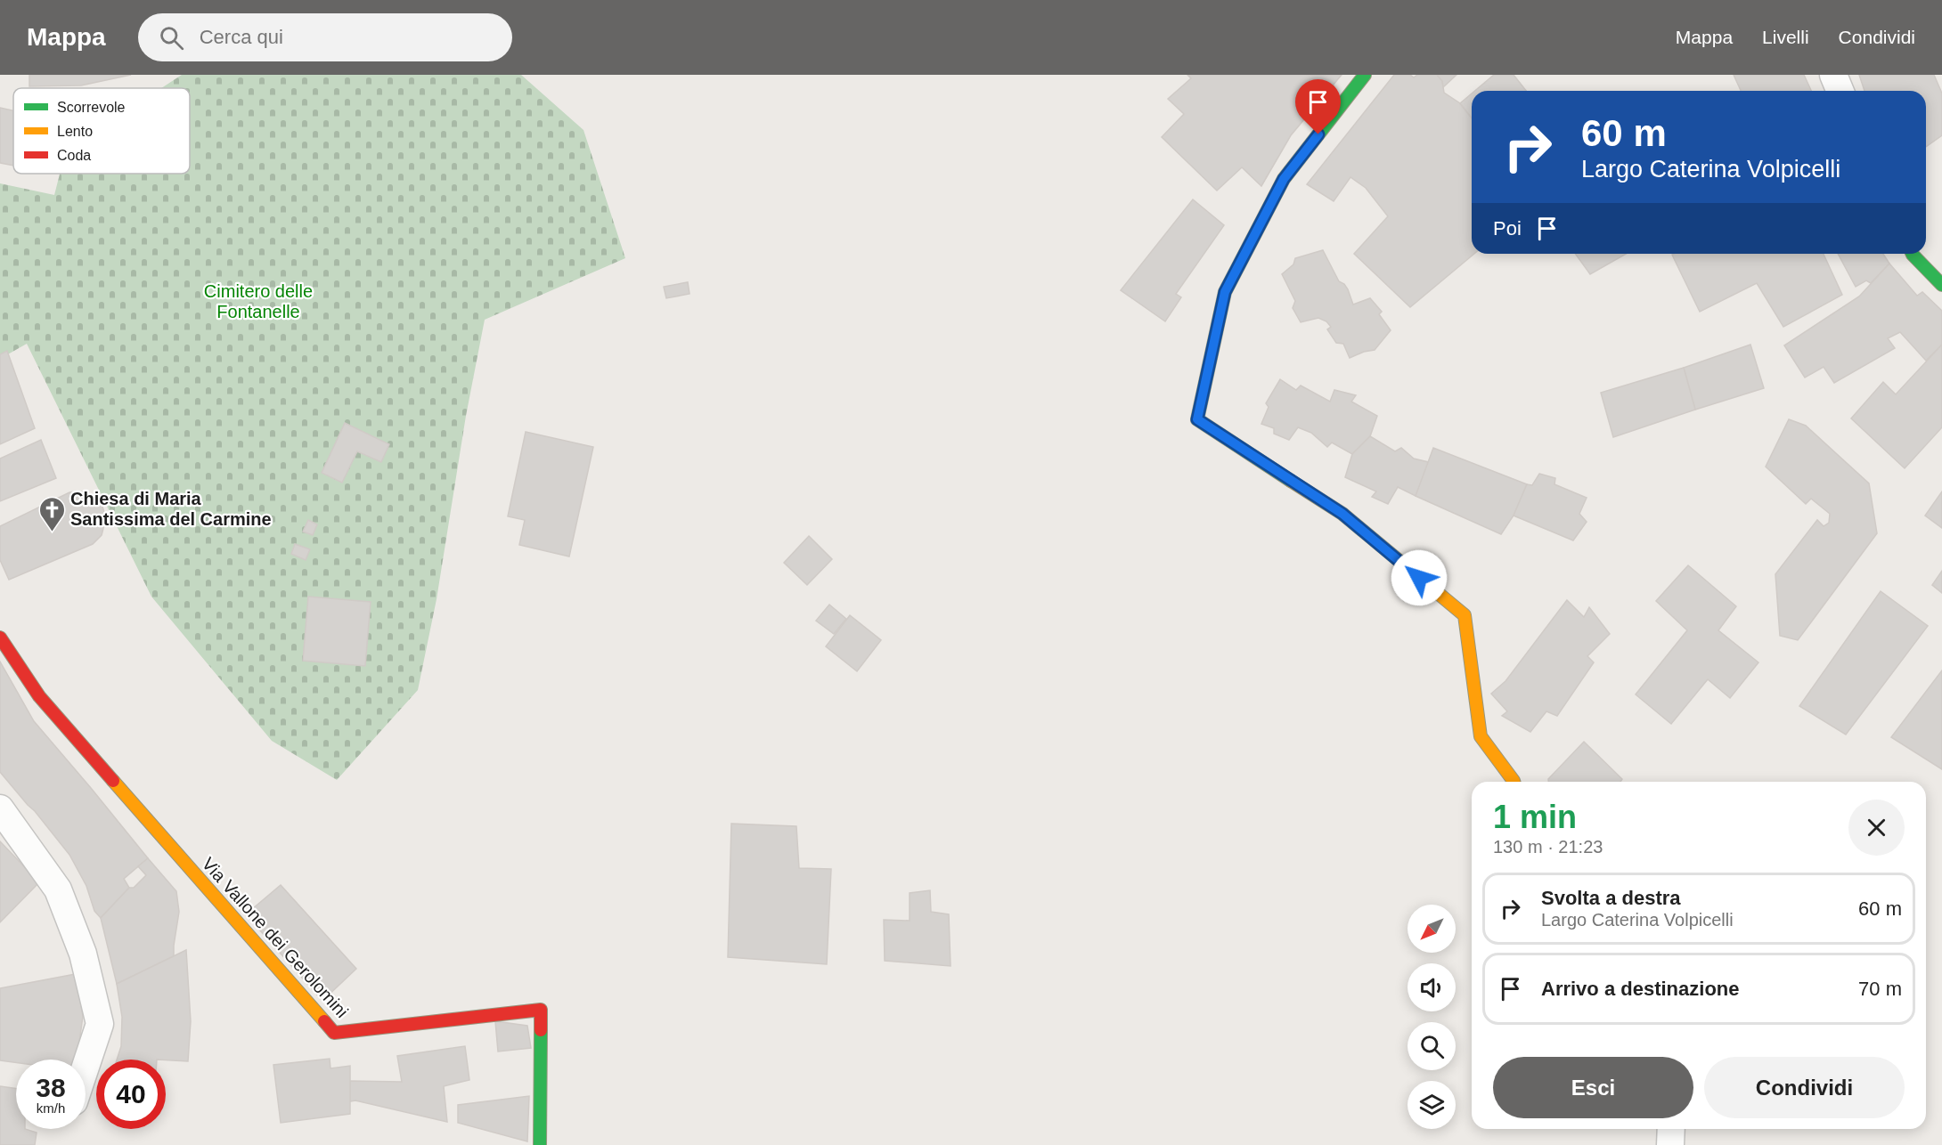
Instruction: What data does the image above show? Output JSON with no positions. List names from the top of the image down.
{
  "streets": {
    "street": ["Via Vallone dei Gerolomini"]
  },
  "parks": ["Cimitero delle Fontanelle"],
  "places": {
    "church": ["Chiesa di Maria Santissima del Carmine"]
  },
  "legend": ["Scorrevole", "Lento", "Coda"],
  "north": "bottom left",
  "page": {
    "header": "Mappa",
    "search": "Cerca qui",
    "nav": ["Mappa", "Livelli", "Condividi"],
    "turn": ["60 m", "Largo Caterina Volpicelli"],
    "then": "Poi",
    "heading": ["1 min", "130 m · 21:23"],
    "list": [
      {
        "name": "Svolta a destra",
        "note": "Largo Caterina Volpicelli",
        "value": "60 m"
      },
      {
        "name": "Arrivo a destinazione",
        "value": "70 m"
      }
    ],
    "buttons": ["Esci", "Condividi"],
    "speed": "38 km/h",
    "limit": "40"
  }
}
